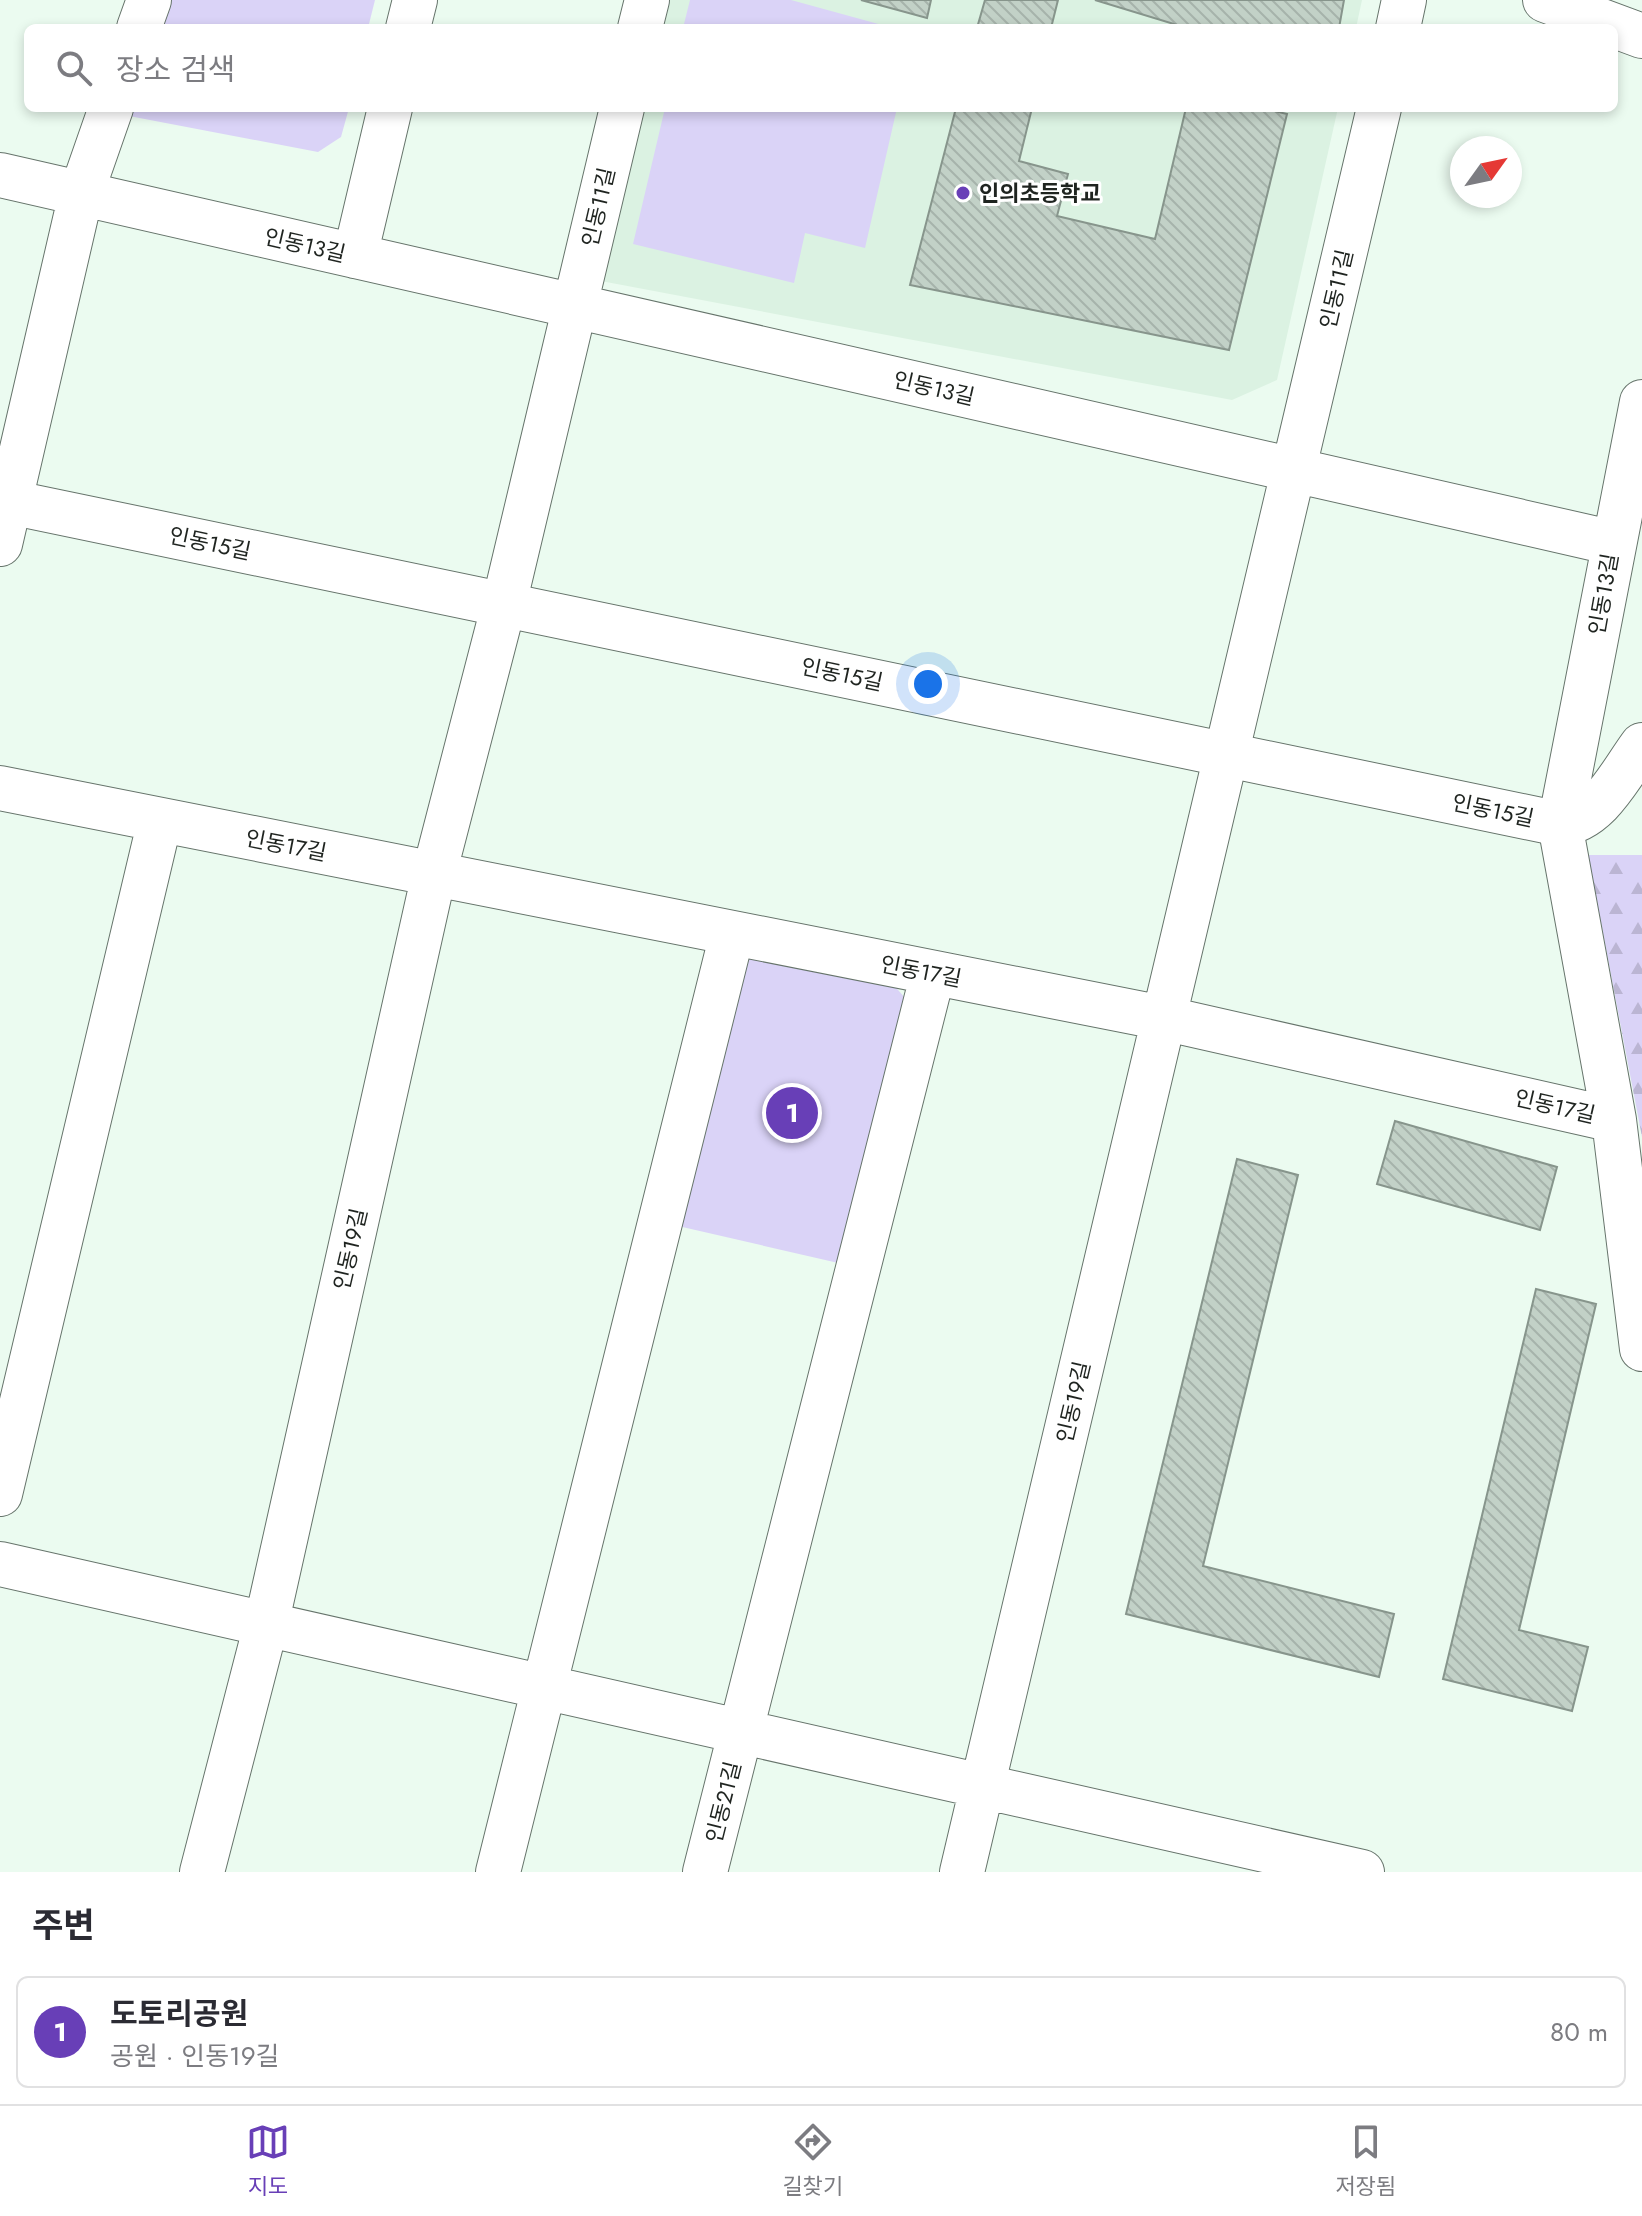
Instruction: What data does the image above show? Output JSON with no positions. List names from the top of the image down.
{
  "streets": {
    "street": [
      "인동11길",
      "인동13길",
      "인동15길",
      "인동17길",
      "인동19길",
      "인동21길"
    ]
  },
  "crossings": [
    ["인동11길", "인동13길"],
    ["인동13길", "인동15길"],
    ["인동15길", "인동17길"],
    ["인동17길", "인동19길"]
  ],
  "places": ["인의초등학교"],
  "north": "top right",
  "page": {
    "search": "장소 검색",
    "pins": "1",
    "heading": "주변",
    "list": [
      {
        "mark": "1",
        "name": "도토리공원",
        "note": "공원 · 인동19길",
        "value": "80 m"
      }
    ],
    "nav": ["지도", "길찾기", "저장됨"]
  }
}
